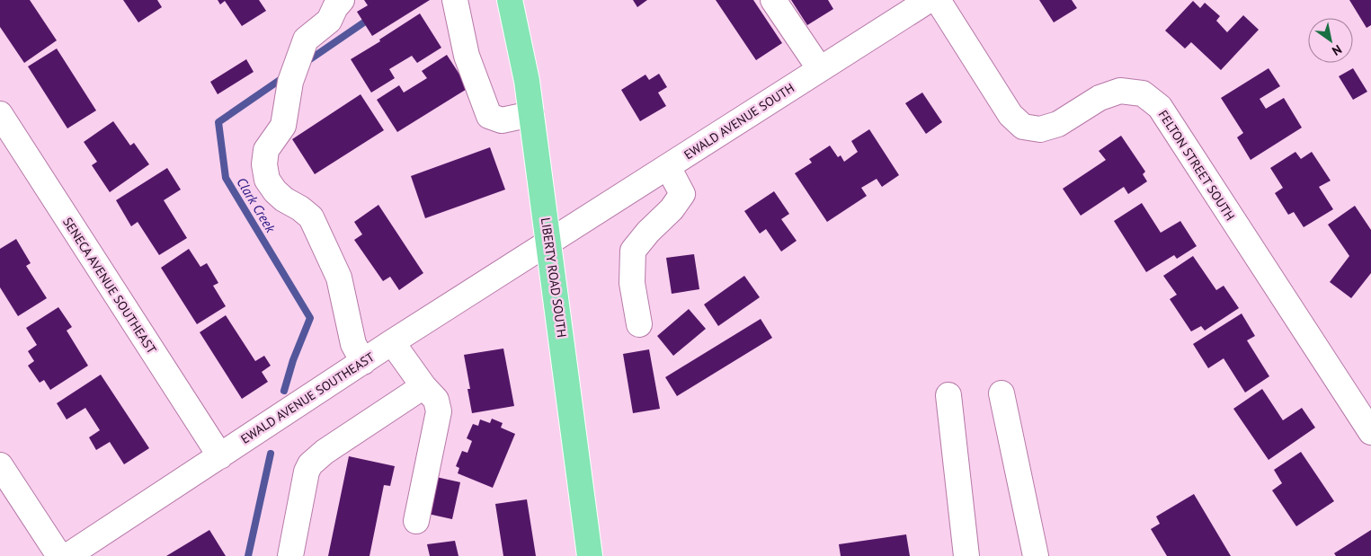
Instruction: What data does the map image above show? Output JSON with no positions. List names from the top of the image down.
{
  "streets": {
    "main road": ["LIBERTY ROAD SOUTH"],
    "street": [
      "EWALD AVENUE SOUTH",
      "FELTON STREET SOUTH",
      "SENECA AVENUE SOUTHEAST",
      "EWALD AVENUE SOUTHEAST"
    ]
  },
  "crossings": [
    ["EWALD AVENUE SOUTH", "LIBERTY ROAD SOUTH"],
    ["EWALD AVENUE SOUTH", "EWALD AVENUE SOUTHEAST"],
    ["LIBERTY ROAD SOUTH", "EWALD AVENUE SOUTHEAST"],
    ["SENECA AVENUE SOUTHEAST", "EWALD AVENUE SOUTHEAST"]
  ],
  "water": ["Clark Creek"],
  "north": "bottom right"
}
